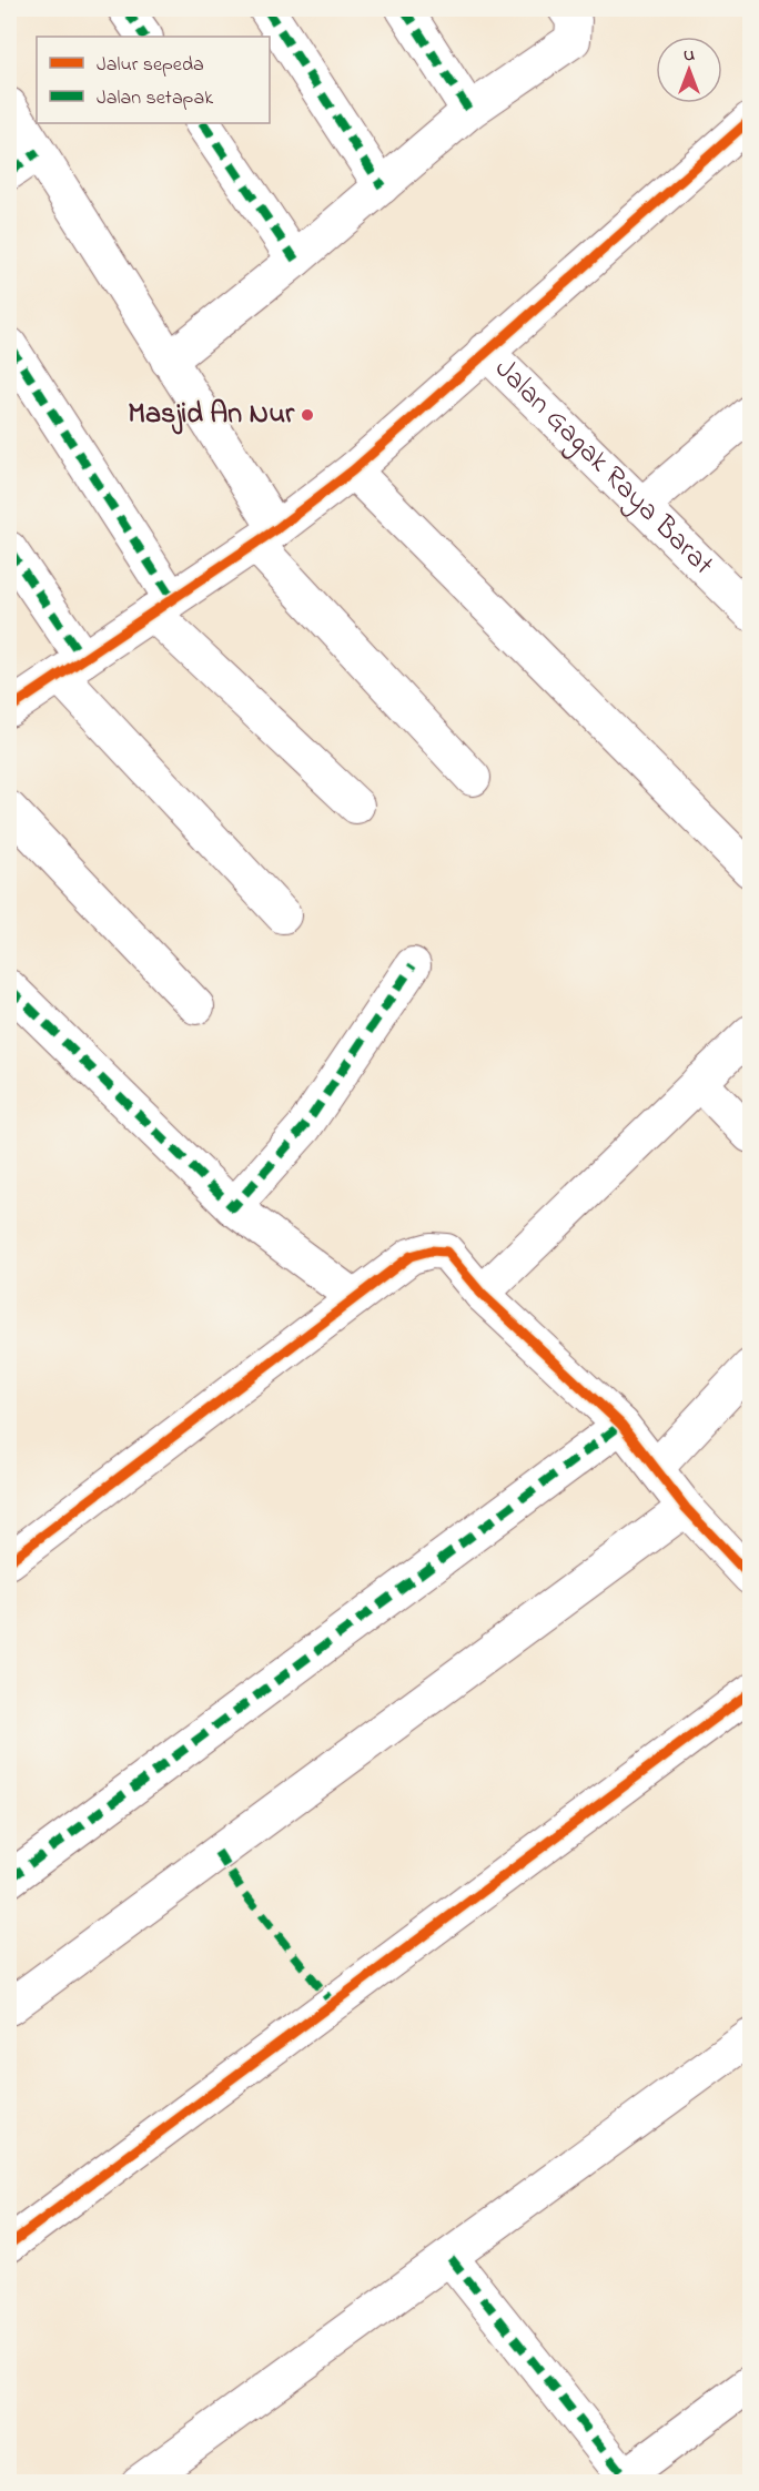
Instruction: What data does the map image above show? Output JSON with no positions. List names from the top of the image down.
{
  "streets": {
    "street": ["Jalan Gagak Raya Barat"]
  },
  "places": ["Masjid An Nur"],
  "legend": ["Jalur sepeda", "Jalan setapak"],
  "north": "top"
}
